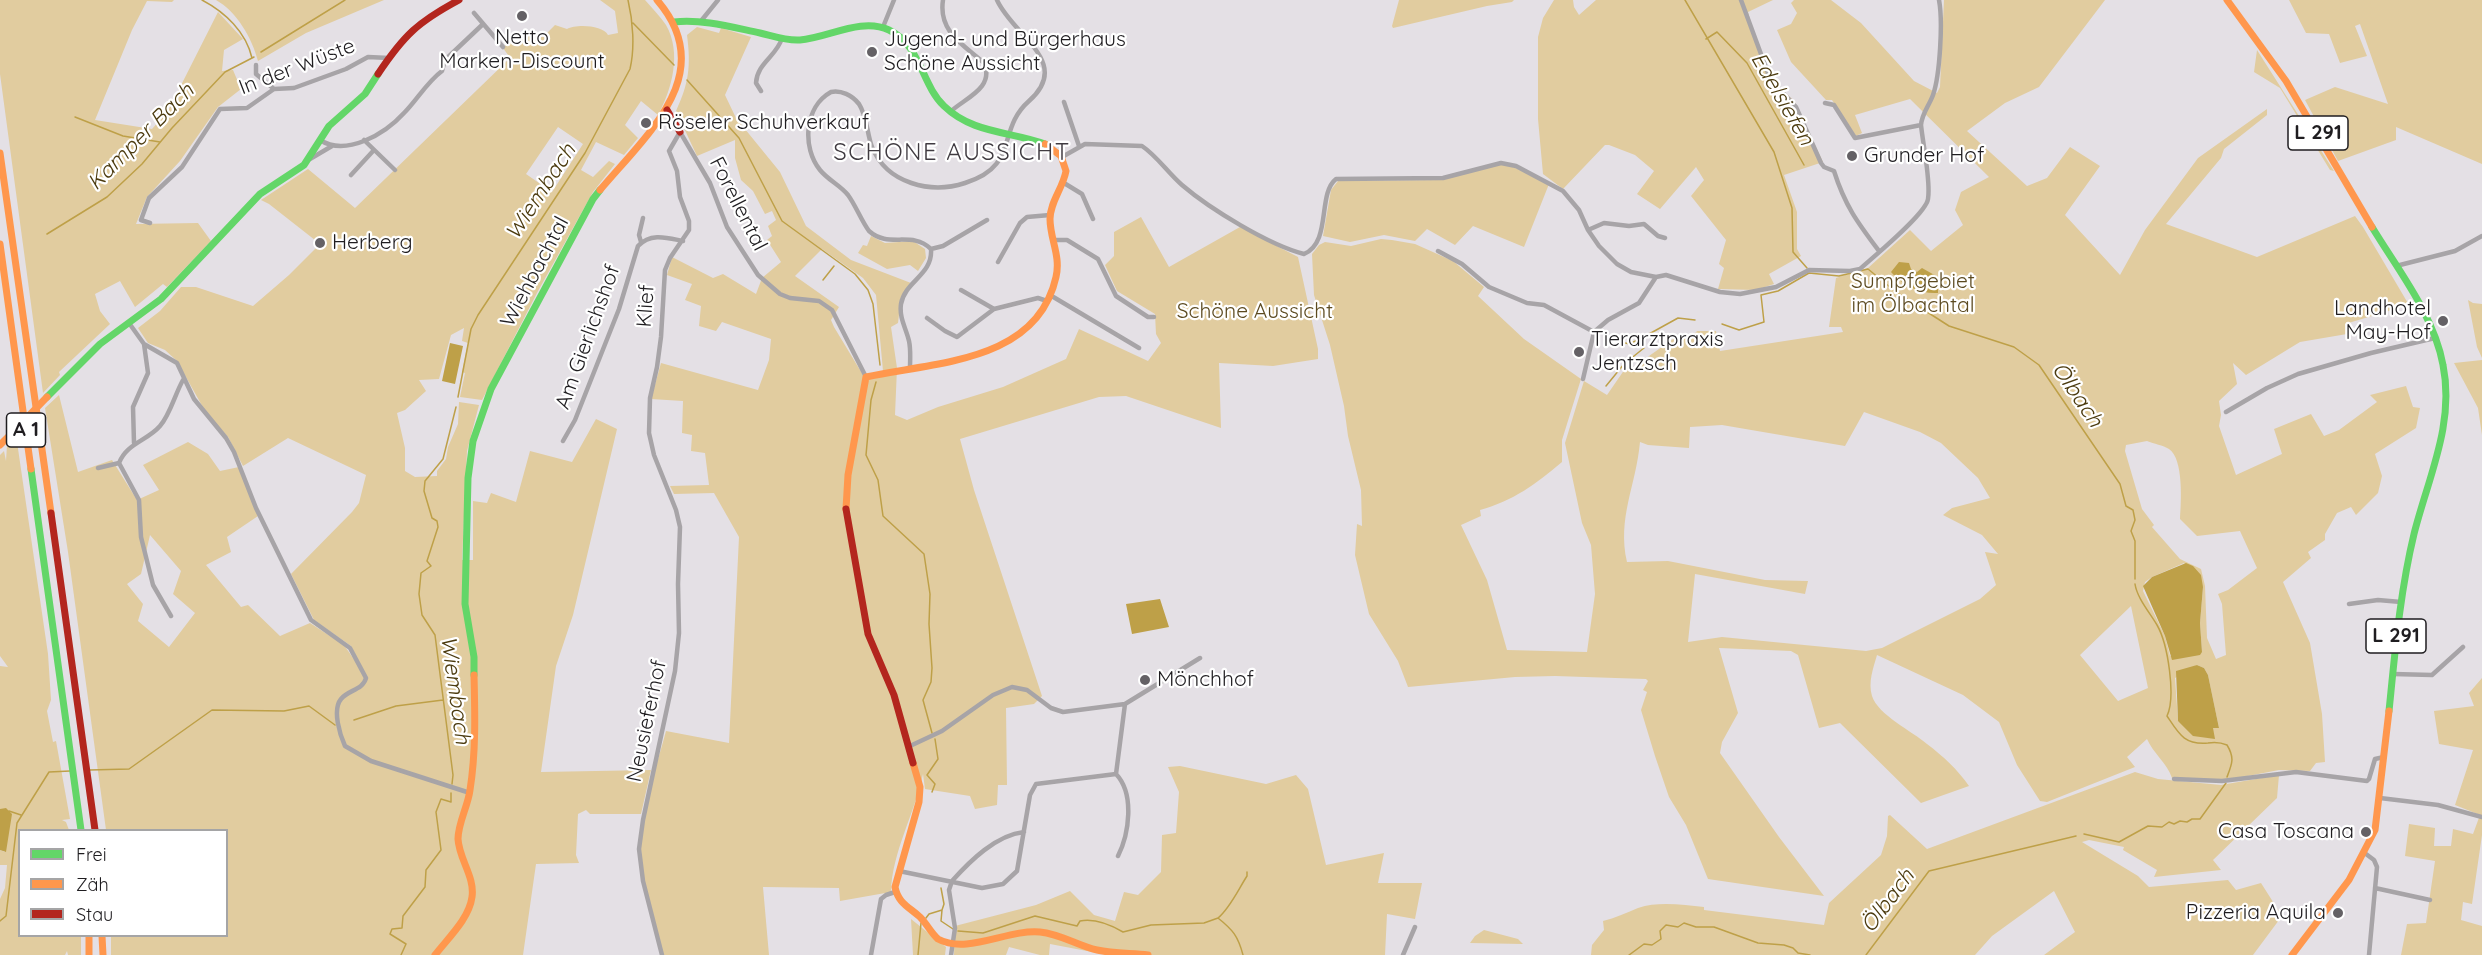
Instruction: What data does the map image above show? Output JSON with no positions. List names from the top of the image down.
{
  "streets": {
    "main road": [
      "L 291",
      "Forellental",
      "Wiehbachtal",
      "A 1"
    ],
    "street": [
      "In der Wüste",
      "Klief",
      "Am Gierlichshof",
      "Neusieferhof"
    ]
  },
  "crossings": [
    ["Forellental", "Wiehbachtal"],
    ["Forellental", "Klief"],
    ["Klief", "Am Gierlichshof"],
    ["Klief", "Neusieferhof"]
  ],
  "districts": ["SCHÖNE AUSSICHT"],
  "water": [
    "Edelsiefen",
    "Kamper Bach",
    "Wiembach",
    "Ölbach"
  ],
  "parks": ["Sumpfgebiet im Ölbachtal", "Schöne Aussicht"],
  "places": [
    "Netto Marken-Discount",
    "Jugend- und Bürgerhaus Schöne Aussicht",
    "Röseler Schuhverkauf",
    "Grunder Hof",
    "Herberg",
    "Landhotel May-Hof",
    "Tierarztpraxis Jentzsch",
    "Mönchhof",
    "Casa Toscana",
    "Pizzeria Aquila"
  ],
  "legend": ["Frei", "Zäh", "Stau"]
}
